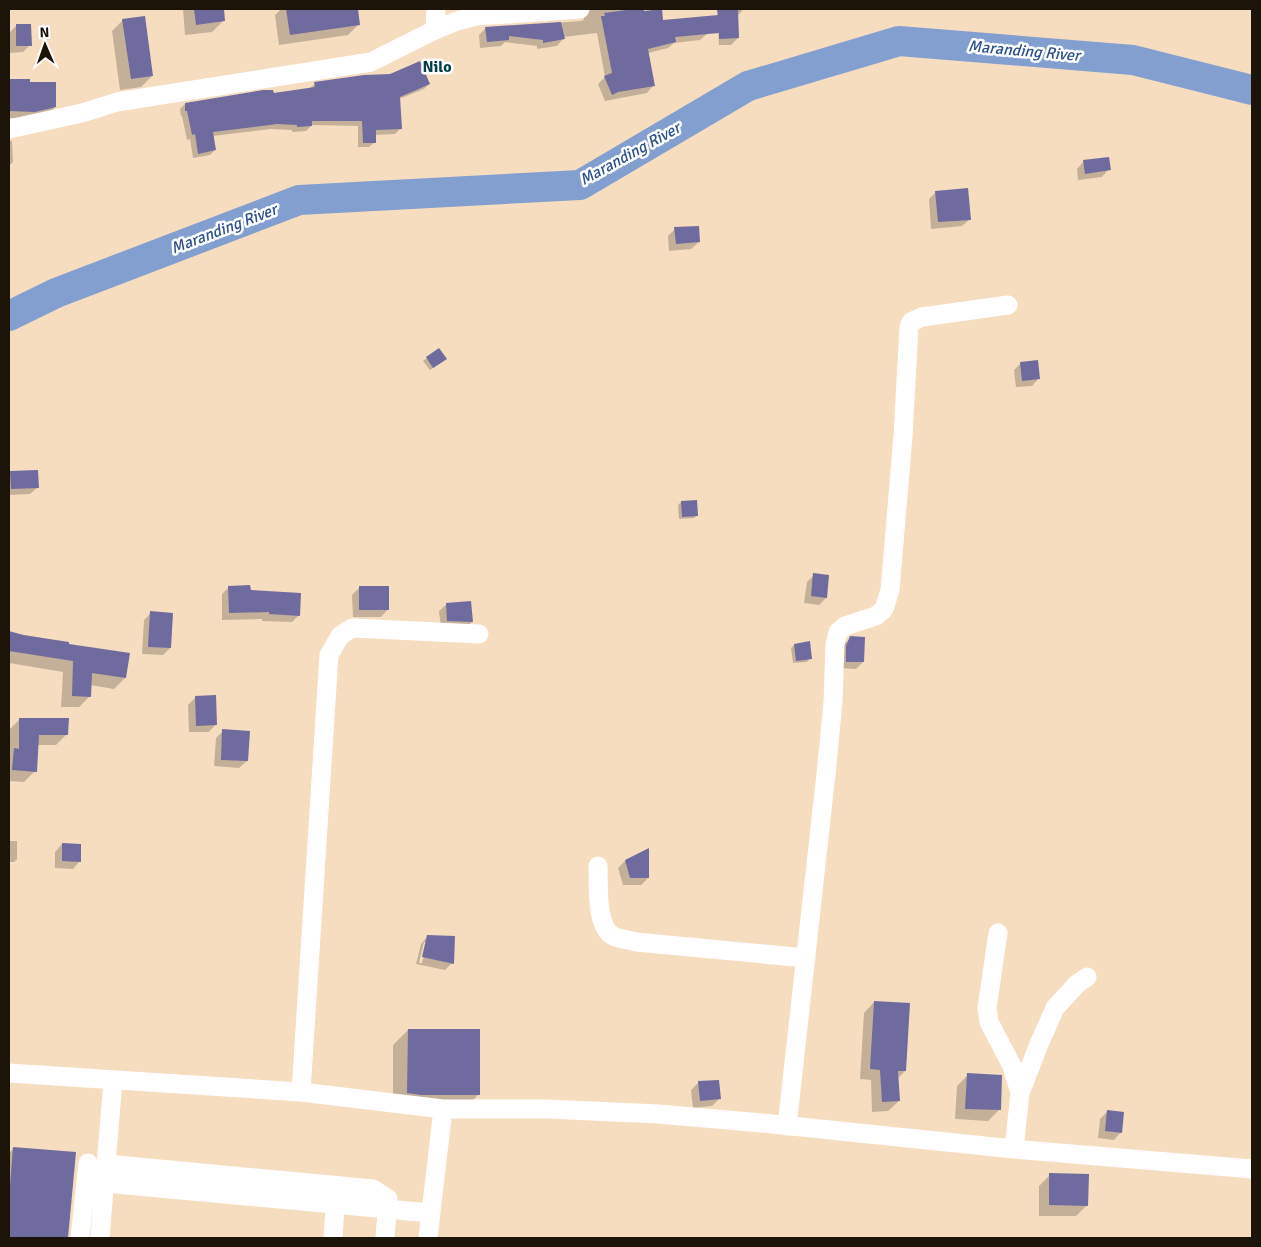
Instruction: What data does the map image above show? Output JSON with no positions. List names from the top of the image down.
{
  "districts": ["Nilo"],
  "water": ["Maranding River"],
  "north": "top"
}
